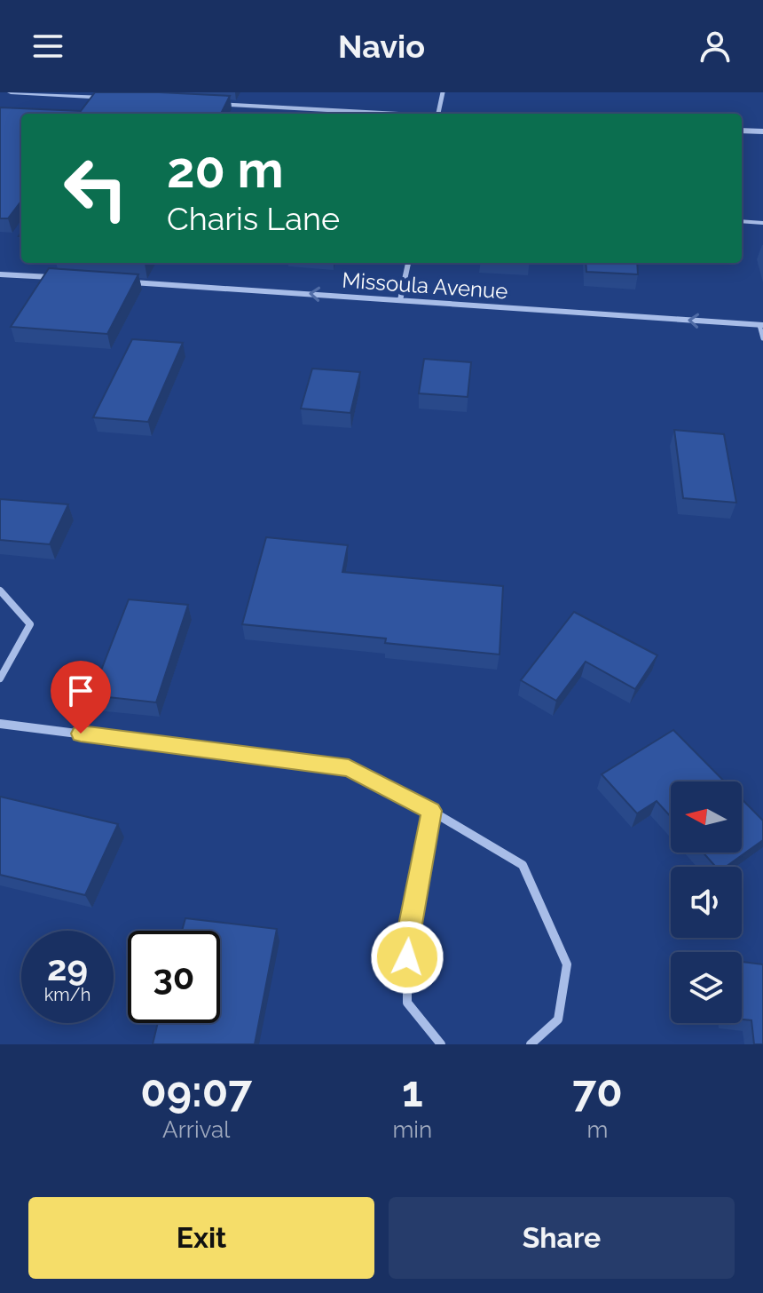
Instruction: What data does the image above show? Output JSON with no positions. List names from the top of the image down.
{
  "streets": {
    "street": ["Missoula Avenue"]
  },
  "one_way": ["Missoula Avenue"],
  "north": "left",
  "page": {
    "header": "Navio",
    "turn": ["20 m", "Charis Lane"],
    "speed": "29 km/h",
    "limit": "30",
    "eta": [
      "09:07",
      "Arrival",
      "1",
      "min",
      "70",
      "m"
    ],
    "buttons": ["Exit", "Share"]
  }
}
